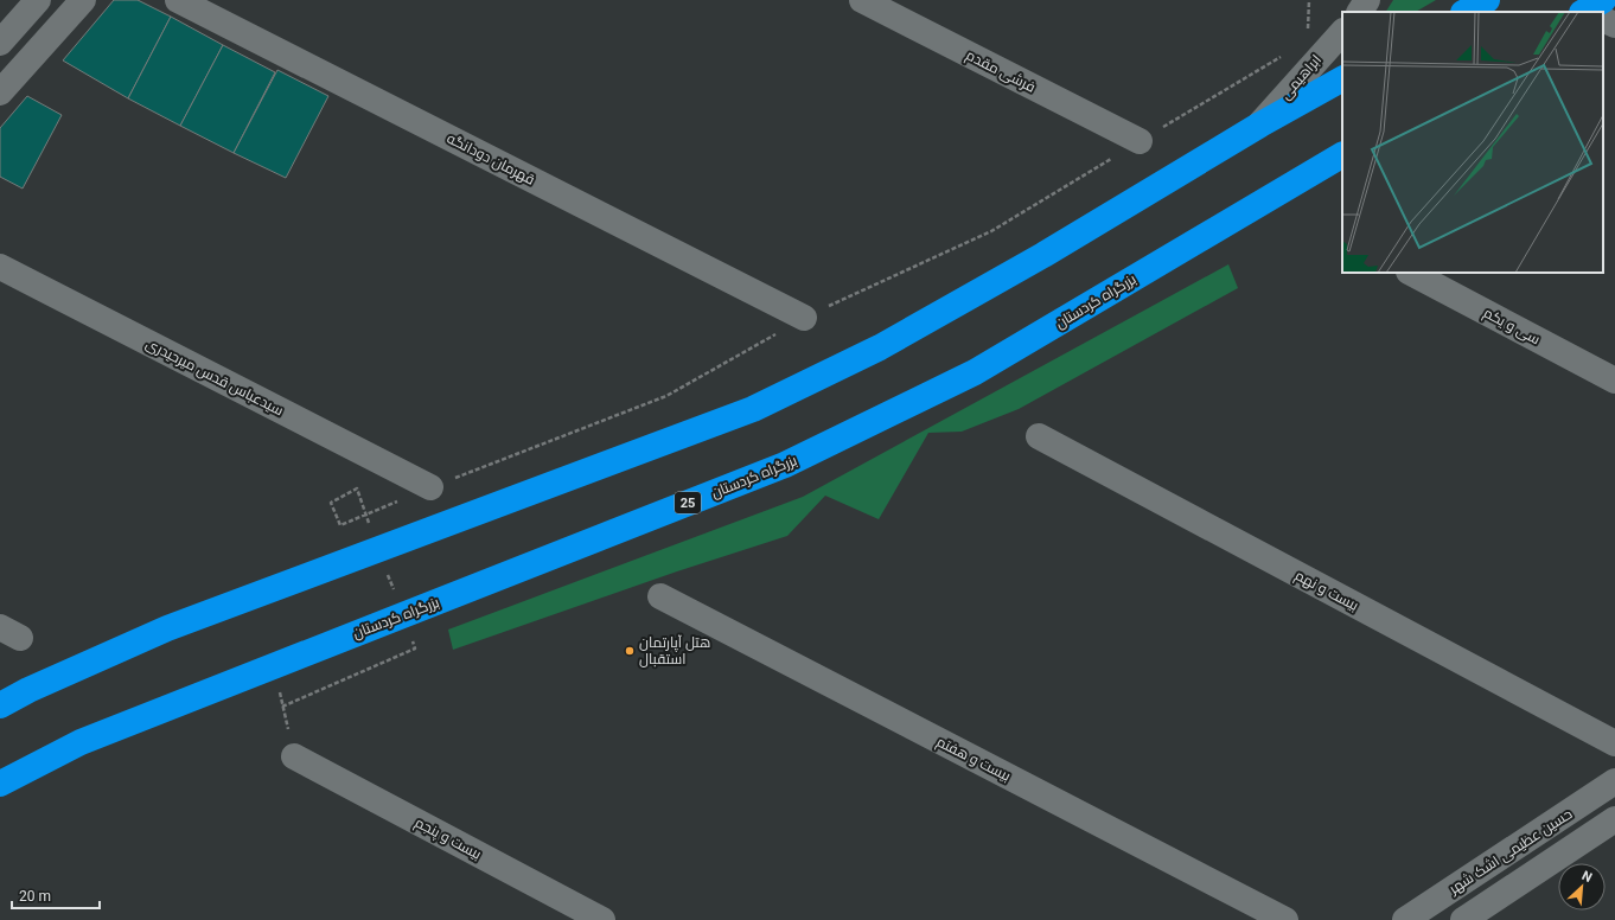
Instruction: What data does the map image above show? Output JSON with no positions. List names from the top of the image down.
{
  "streets": {
    "highway": ["بزرگراه کردستان", "25"],
    "street": [
      "فرشی مقدم",
      "ابراهیمی",
      "قهرمان دودانگه",
      "سی و یکم",
      "سیدعباس قدس میرحیدری",
      "بیست و نهم",
      "بیست و هفتم",
      "بیست و پنجم",
      "حسین عظیمی اشک شهر"
    ]
  },
  "places": ["هتل آپارتمان استقبال"],
  "scale_bar": "20 m",
  "north": "top right"
}
